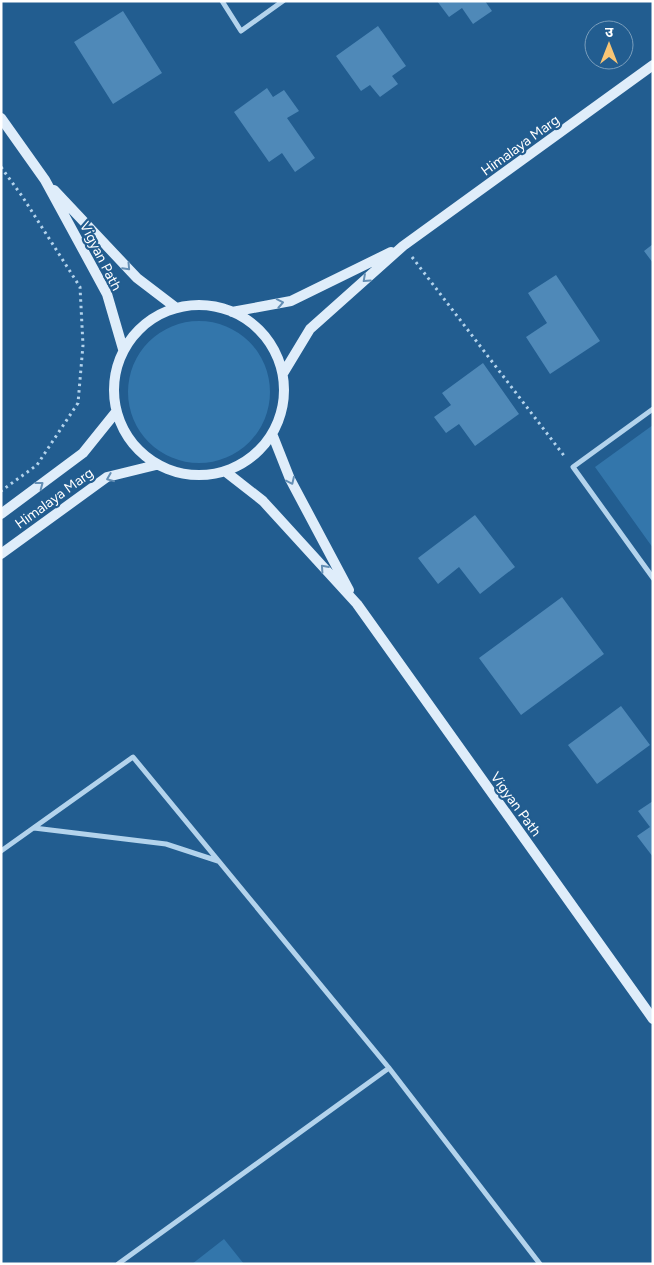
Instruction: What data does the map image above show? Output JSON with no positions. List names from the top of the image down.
{
  "streets": {
    "main road": ["Himalaya Marg", "Vigyan Path"]
  },
  "crossings": [
    ["Himalaya Marg", "Vigyan Path"]
  ],
  "north": "top"
}
